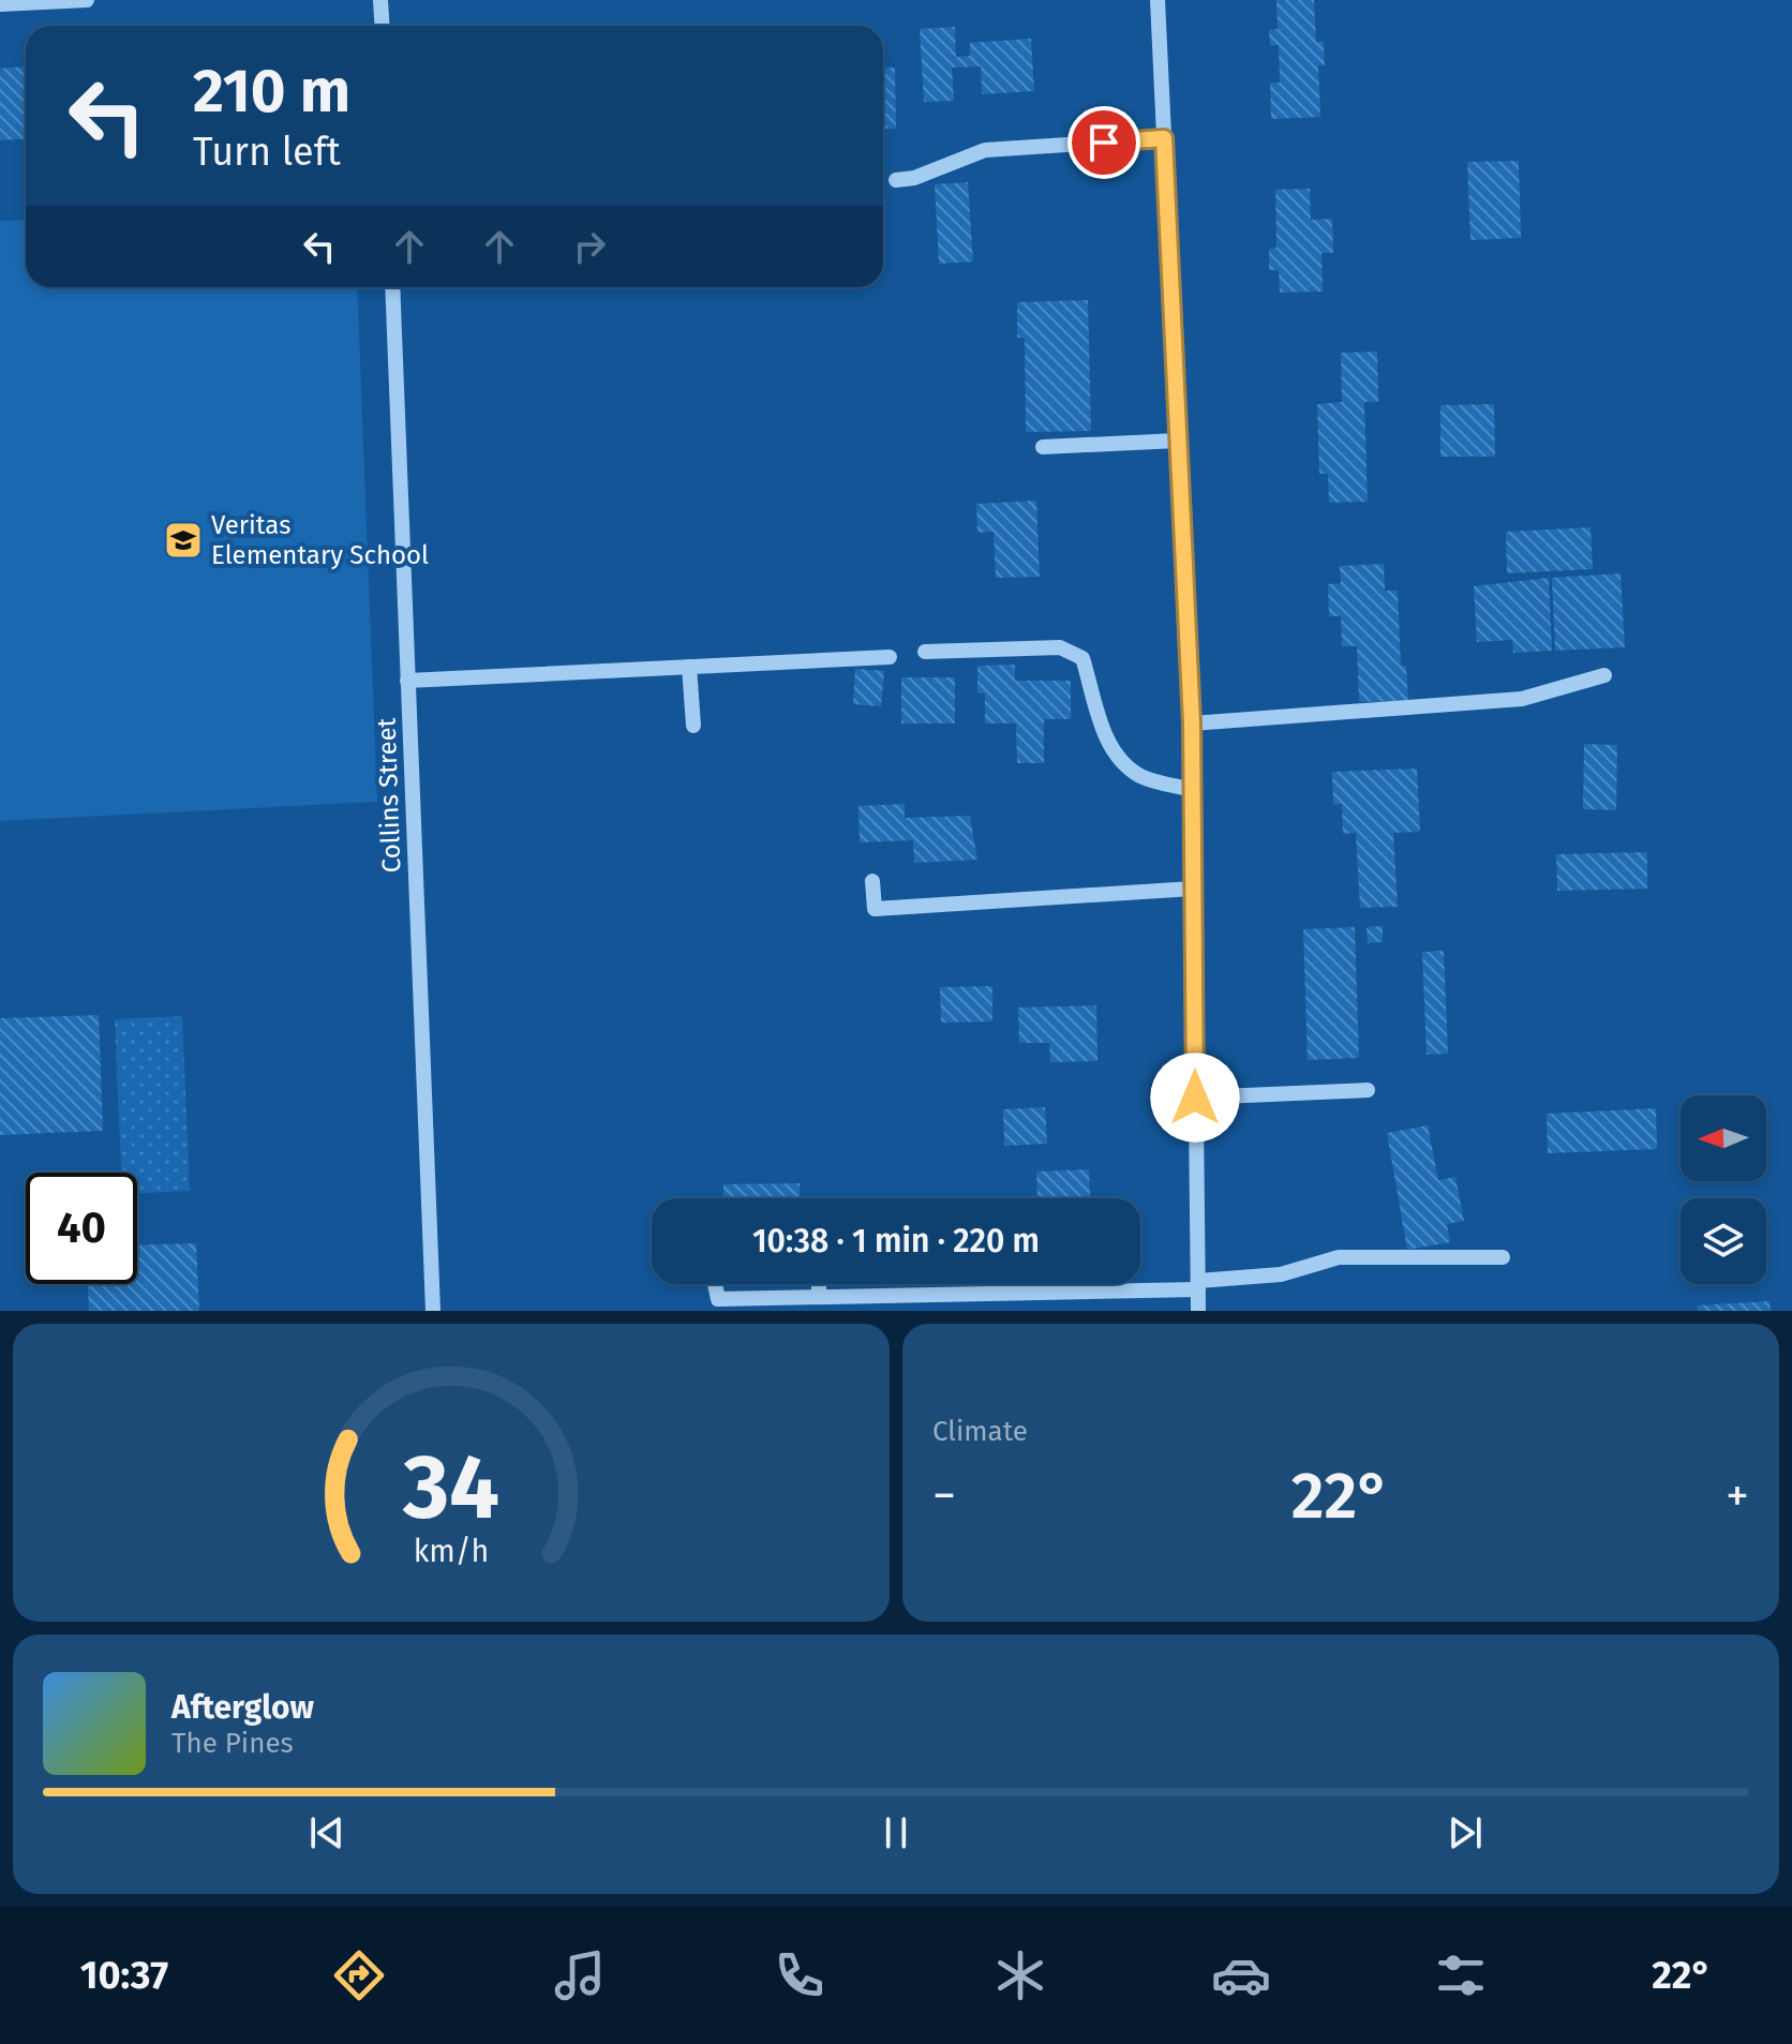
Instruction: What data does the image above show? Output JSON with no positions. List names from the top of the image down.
{
  "streets": {
    "street": ["Collins Street"]
  },
  "places": {
    "school or university": ["Veritas Elementary School"]
  },
  "north": "left",
  "page": {
    "turn": ["210 m", "Turn left"],
    "limit": "40",
    "trip": "10:38 · 1 min · 220 m",
    "tile": "Climate",
    "heat": ["−", "22°", "+"],
    "song": ["Afterglow", "The Pines"],
    "tabs": ["10:37", "22°"],
    "gauge": ["34", "km/h"]
  }
}
